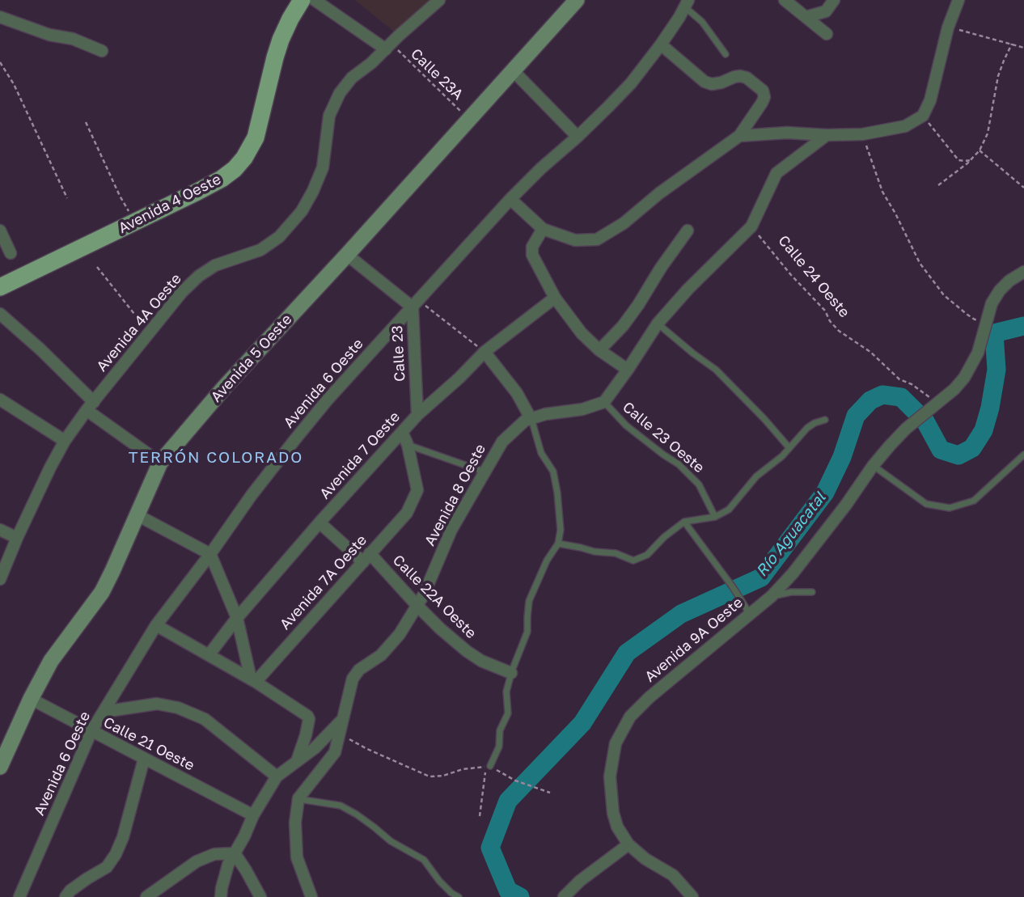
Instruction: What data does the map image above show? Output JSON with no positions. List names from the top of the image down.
{
  "streets": {
    "main road": ["Avenida 4 Oeste"],
    "street": [
      "Avenida 4A Oeste",
      "Calle 23",
      "Avenida 5 Oeste",
      "Avenida 6 Oeste",
      "Avenida 7 Oeste",
      "Avenida 8 Oeste",
      "Avenida 7A Oeste",
      "Calle 22A Oeste",
      "Avenida 9A Oeste",
      "Calle 21 Oeste"
    ],
    "lane": ["Calle 23 Oeste"],
    "path": ["Calle 23A", "Calle 24 Oeste"]
  },
  "crossings": [
    ["Calle 23A", "Avenida 4A Oeste"],
    ["Calle 23A", "Avenida 5 Oeste"],
    ["Calle 24 Oeste", "Avenida 9A Oeste"],
    ["Calle 23", "Avenida 5 Oeste"],
    ["Calle 23", "Avenida 6 Oeste"],
    ["Calle 23", "Avenida 7 Oeste"],
    ["Avenida 5 Oeste", "Calle 21 Oeste"],
    ["Avenida 6 Oeste", "Calle 21 Oeste"],
    ["Calle 23 Oeste", "Avenida 8 Oeste"],
    ["Avenida 7 Oeste", "Calle 22A Oeste"],
    ["Avenida 8 Oeste", "Calle 22A Oeste"],
    ["Avenida 7A Oeste", "Calle 22A Oeste"]
  ],
  "districts": ["TERRÓN COLORADO"],
  "water": ["Río Aguacatal"]
}
